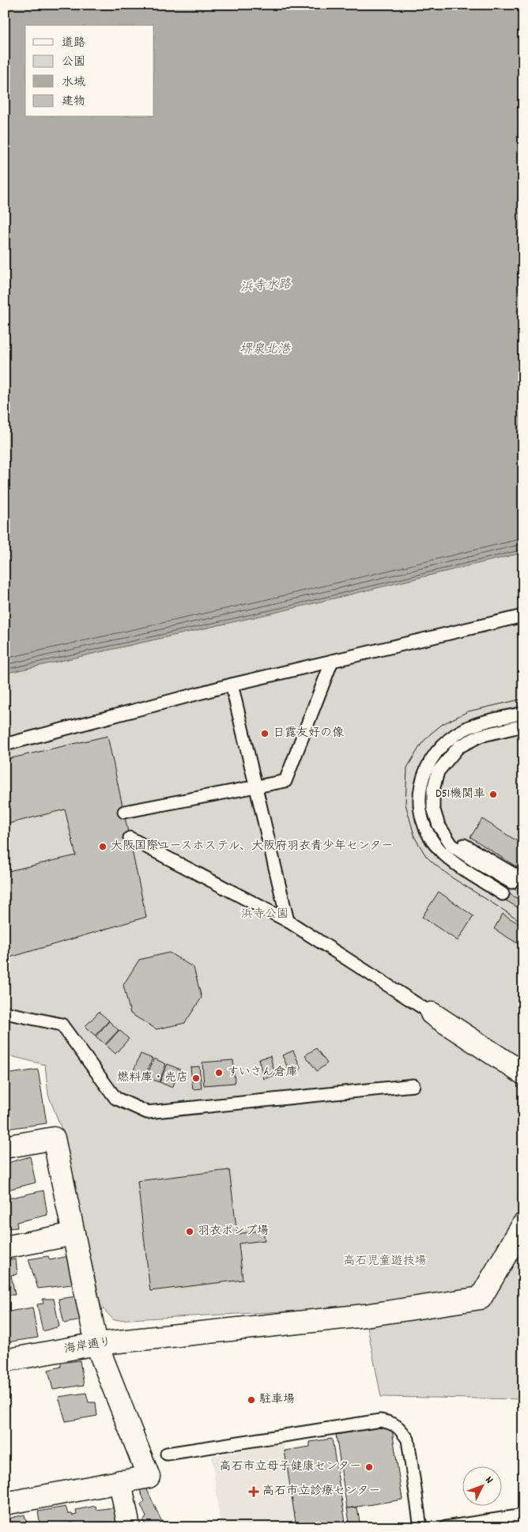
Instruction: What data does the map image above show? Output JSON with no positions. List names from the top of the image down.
{
  "streets": {
    "street": ["海岸通り"]
  },
  "water": ["浜寺水路", "堺泉北港"],
  "parks": ["浜寺公園", "高石児童遊技場"],
  "places": {
    "other": [
      "日露友好の像",
      "D51機関車",
      "大阪国際ユースホステル、大阪府羽衣青少年センター",
      "すいさん倉庫",
      "燃料庫・売店",
      "羽衣ポンプ場",
      "駐車場",
      "高石市立母子健康センター"
    ],
    "health": ["高石市立診療センター"]
  },
  "legend": [
    "道路",
    "公園",
    "水域",
    "建物"
  ],
  "north": "top right"
}
